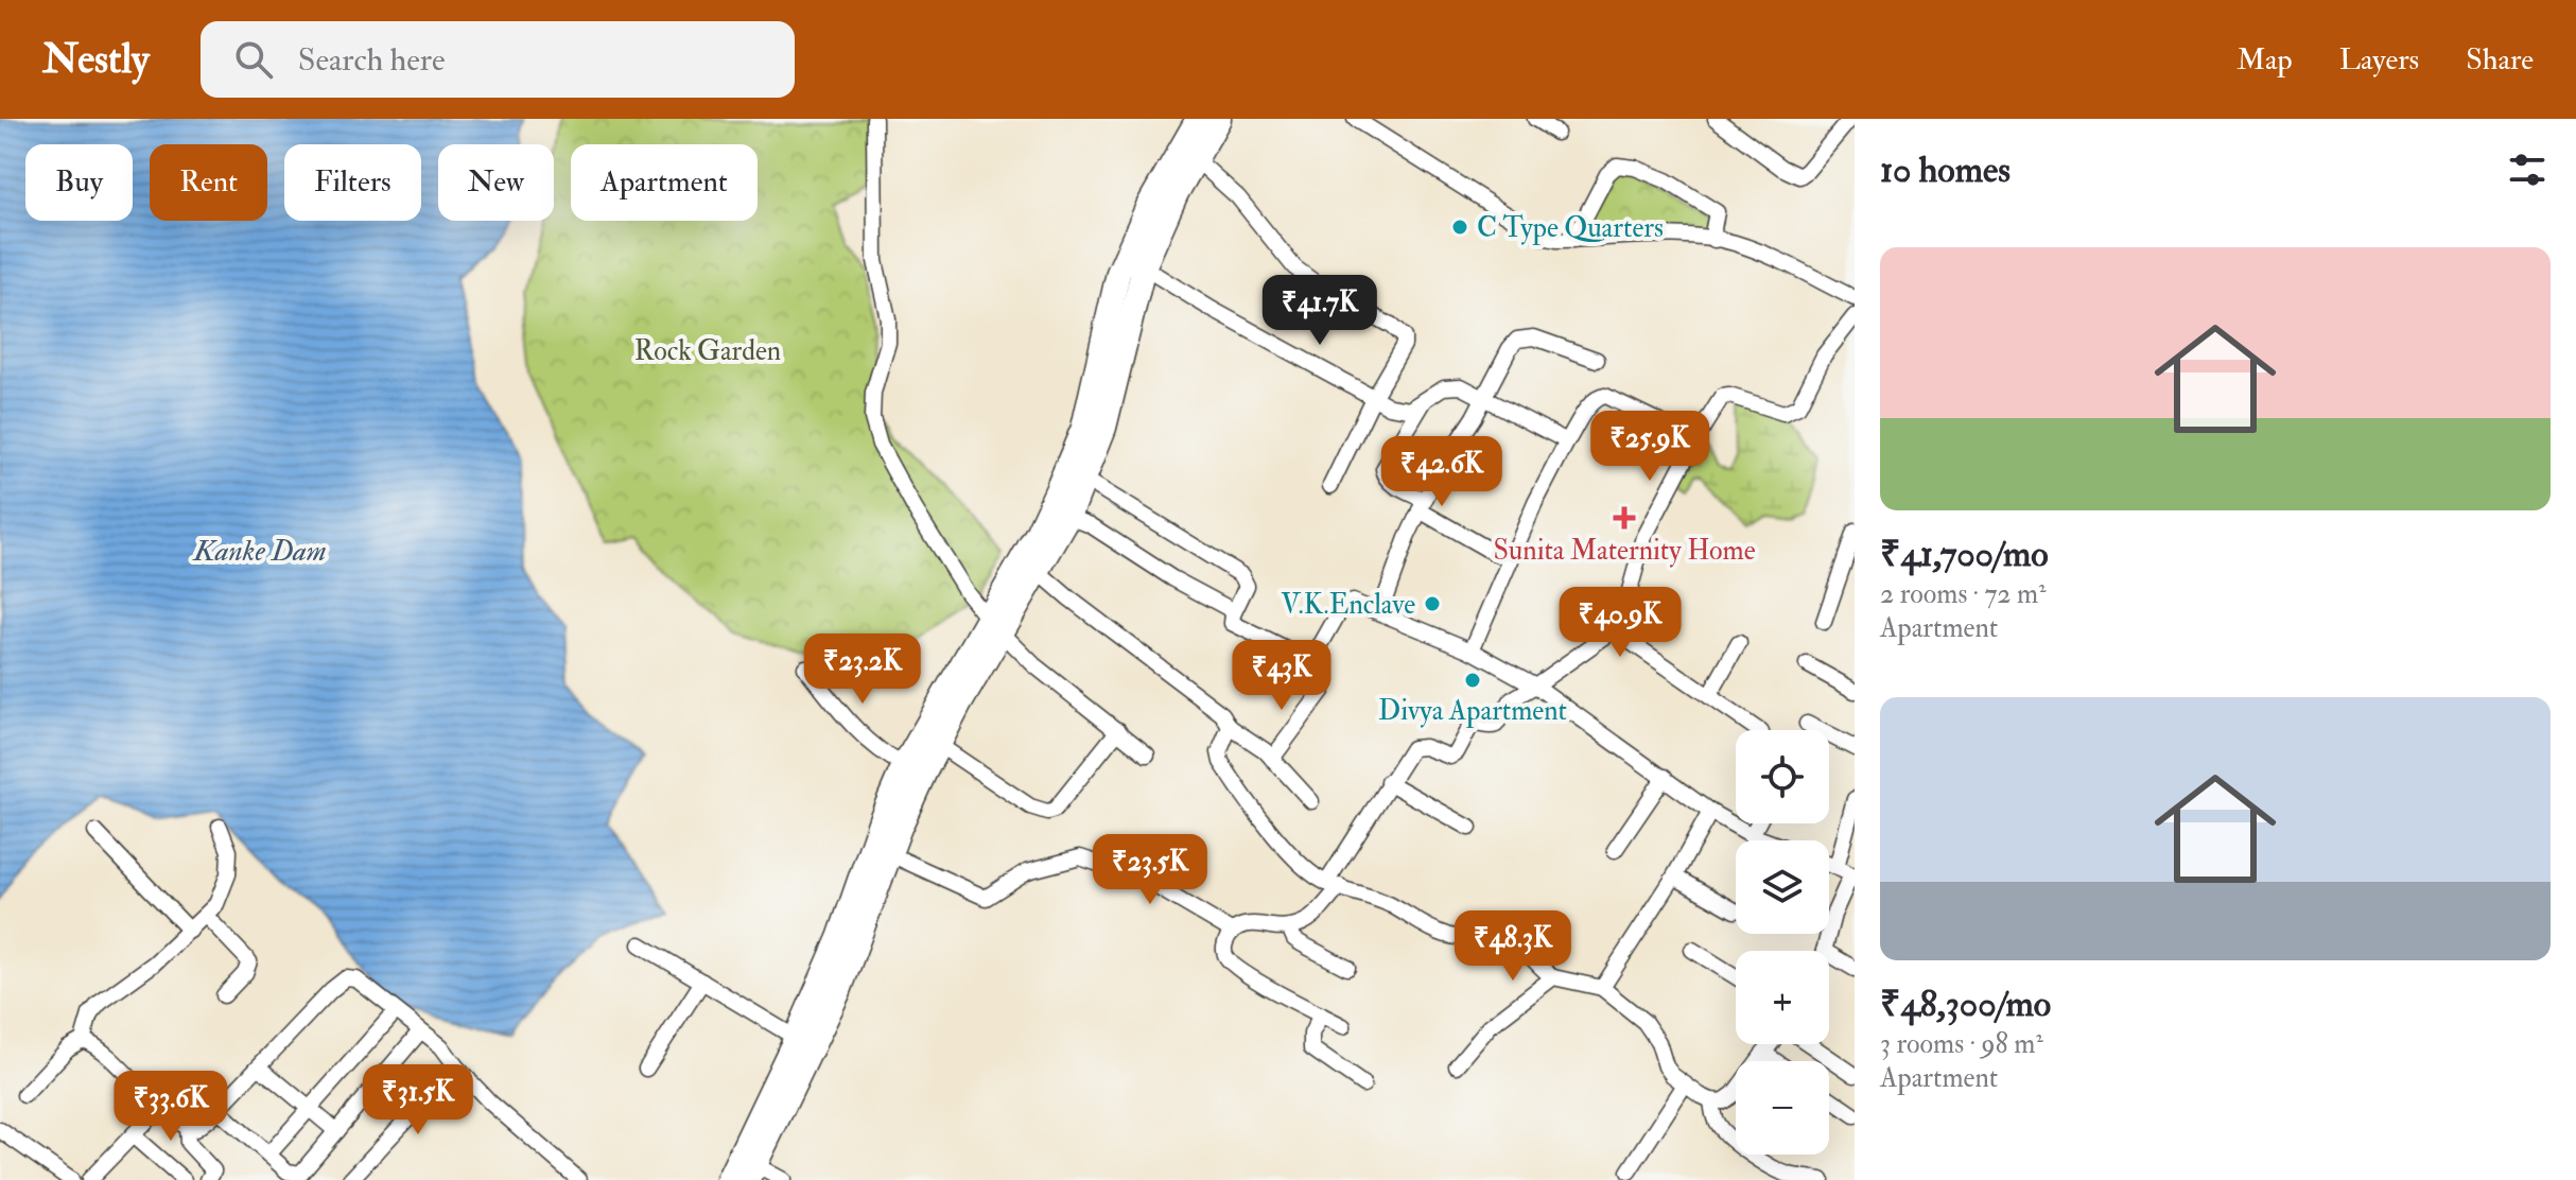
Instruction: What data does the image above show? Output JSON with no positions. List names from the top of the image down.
{
  "water": ["Kanke Dam"],
  "parks": ["Rock Garden"],
  "places": {
    "other": ["C Type Quarters", "V.K.Enclave", "Divya Apartment"],
    "health": ["Sunita Maternity Home"]
  },
  "page": {
    "header": "Nestly",
    "search": "Search here",
    "nav": ["Map", "Layers", "Share"],
    "heading": "10 homes",
    "chip": [
      "Buy",
      "Rent",
      "Filters",
      "New",
      "Apartment"
    ],
    "list": [
      {
        "name": "₹41,700/mo",
        "note": "2 rooms · 72 m² · Apartment"
      },
      {
        "name": "₹48,300/mo",
        "note": "3 rooms · 98 m² · Apartment"
      }
    ],
    "price": [
      "₹41.7K",
      "₹25.9K",
      "₹42.6K",
      "₹40.9K",
      "₹23.2K",
      "₹43K",
      "₹23.5K",
      "₹48.3K",
      "₹31.5K",
      "₹33.6K"
    ],
    "map_buttons": ["+", "−"]
  }
}
